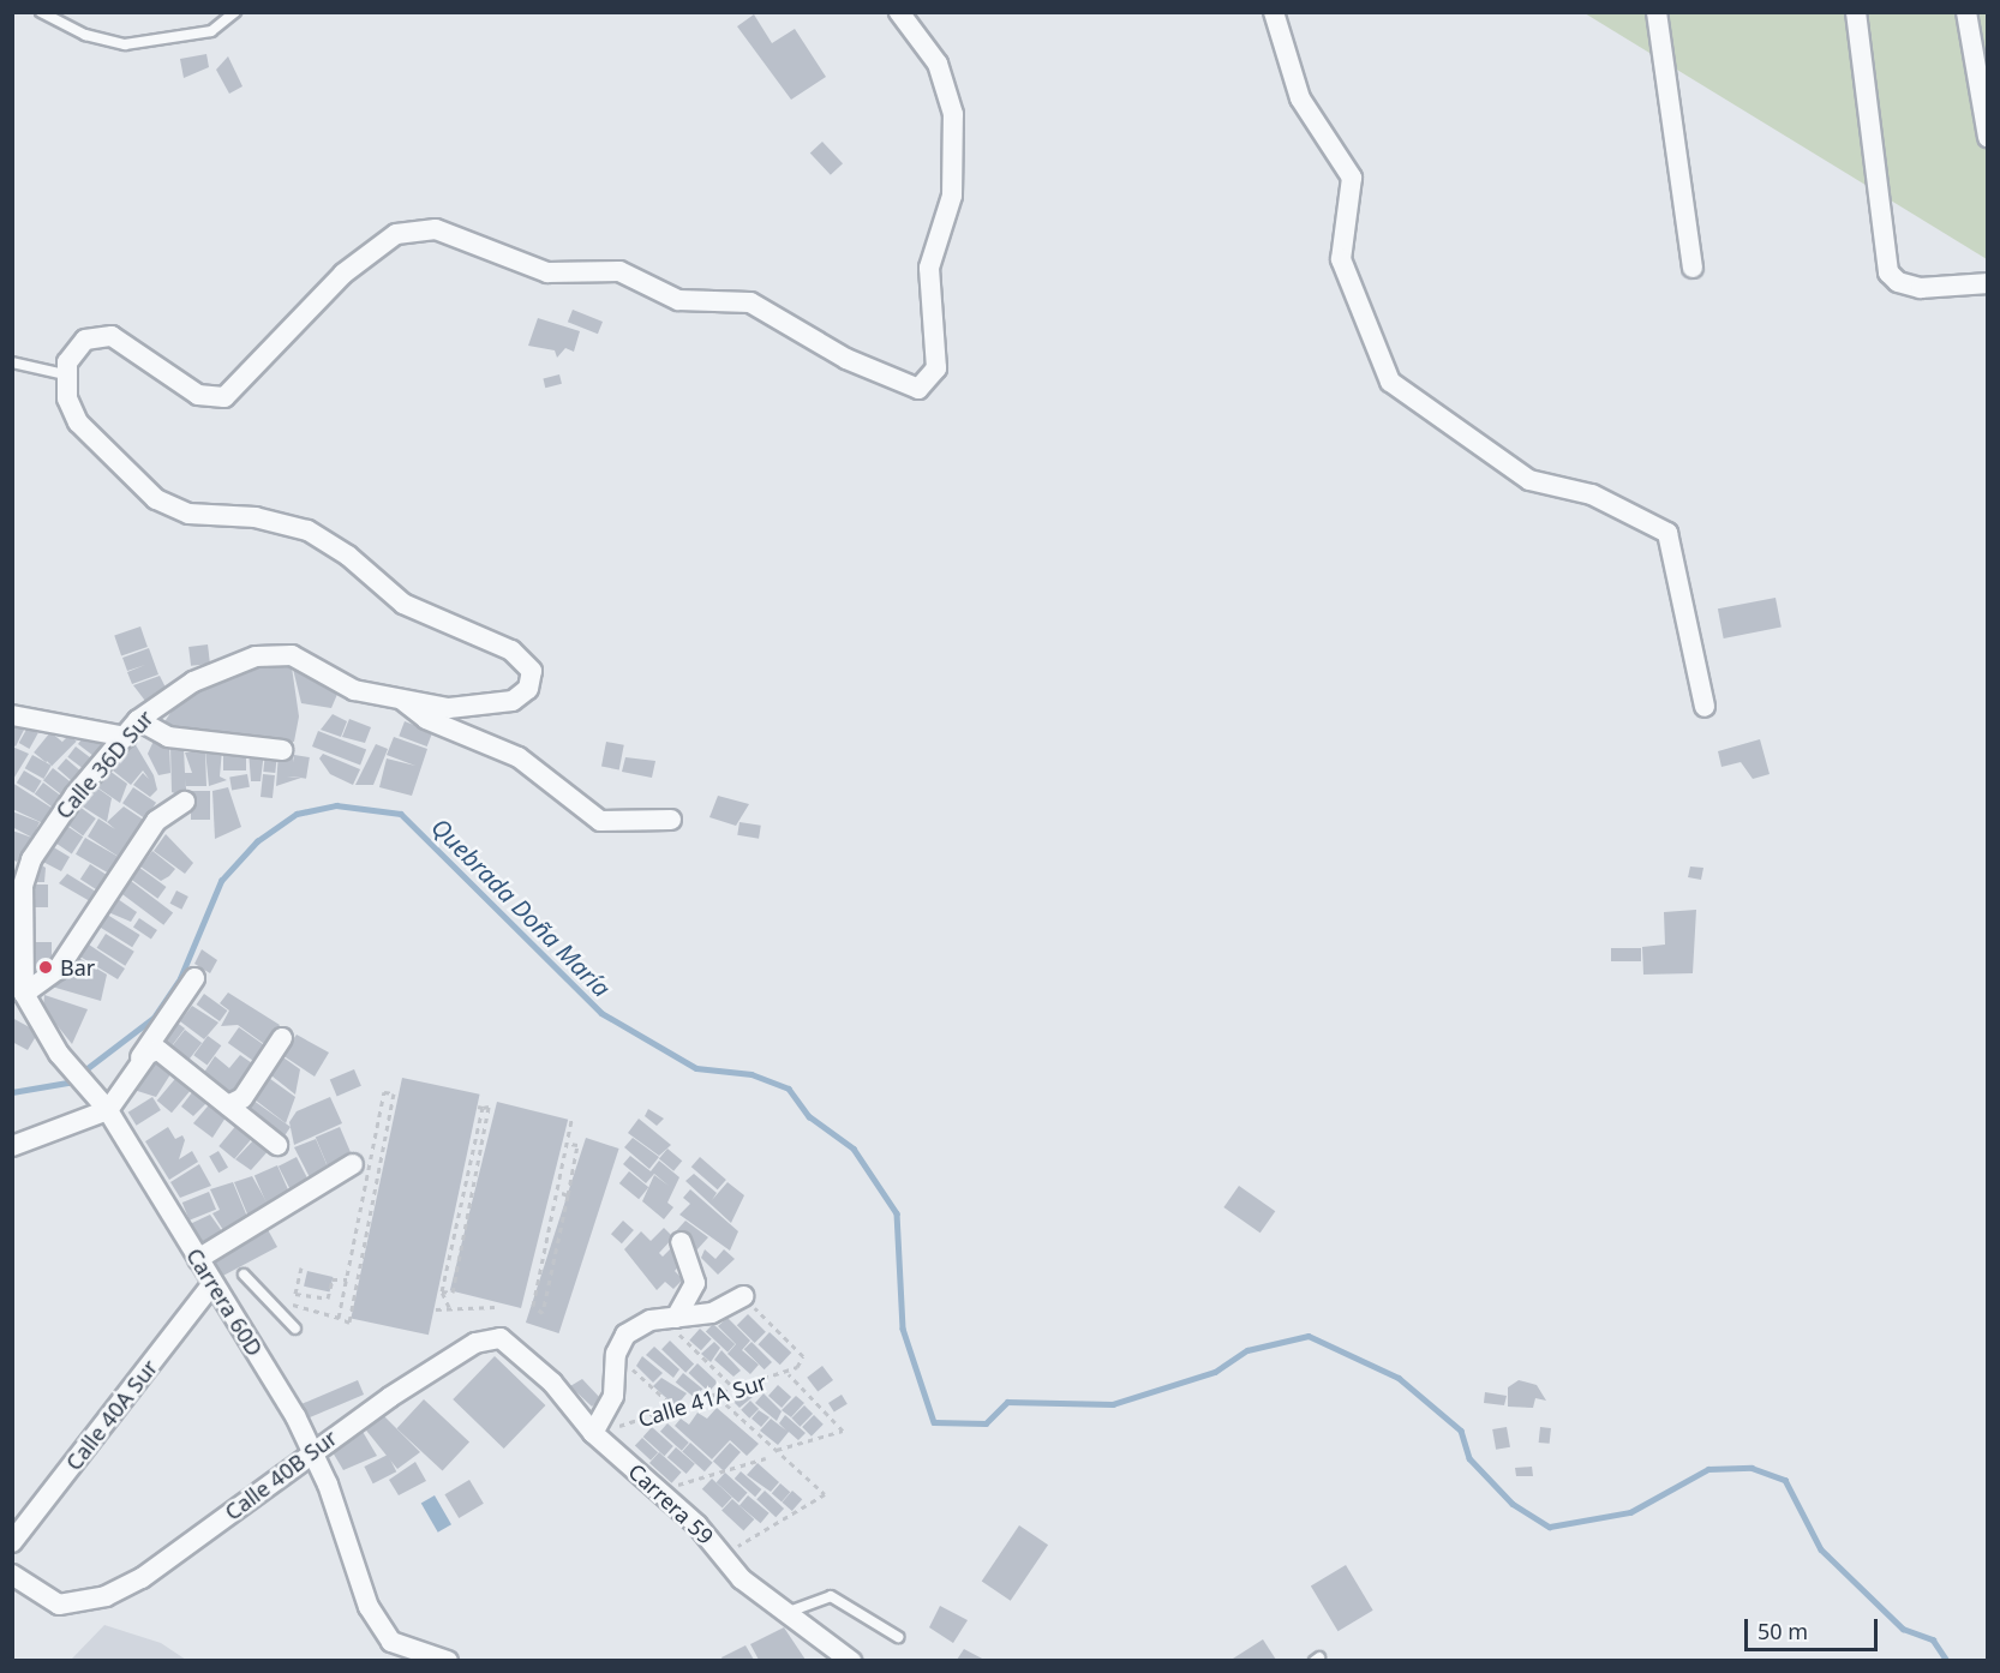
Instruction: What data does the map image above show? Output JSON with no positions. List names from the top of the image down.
{
  "streets": {
    "street": [
      "Calle 36D Sur",
      "Carrera 60D",
      "Calle 40A Sur",
      "Calle 40B Sur",
      "Carrera 59"
    ],
    "path": ["Calle 41A Sur"]
  },
  "crossings": [
    ["Calle 36D Sur", "Carrera 60D"],
    ["Carrera 60D", "Calle 40A Sur"],
    ["Carrera 60D", "Calle 40B Sur"],
    ["Calle 41A Sur", "Carrera 59"],
    ["Calle 40B Sur", "Carrera 59"]
  ],
  "water": ["Quebrada Doña María"],
  "places": ["Bar"],
  "scale_bar": "50 m"
}
